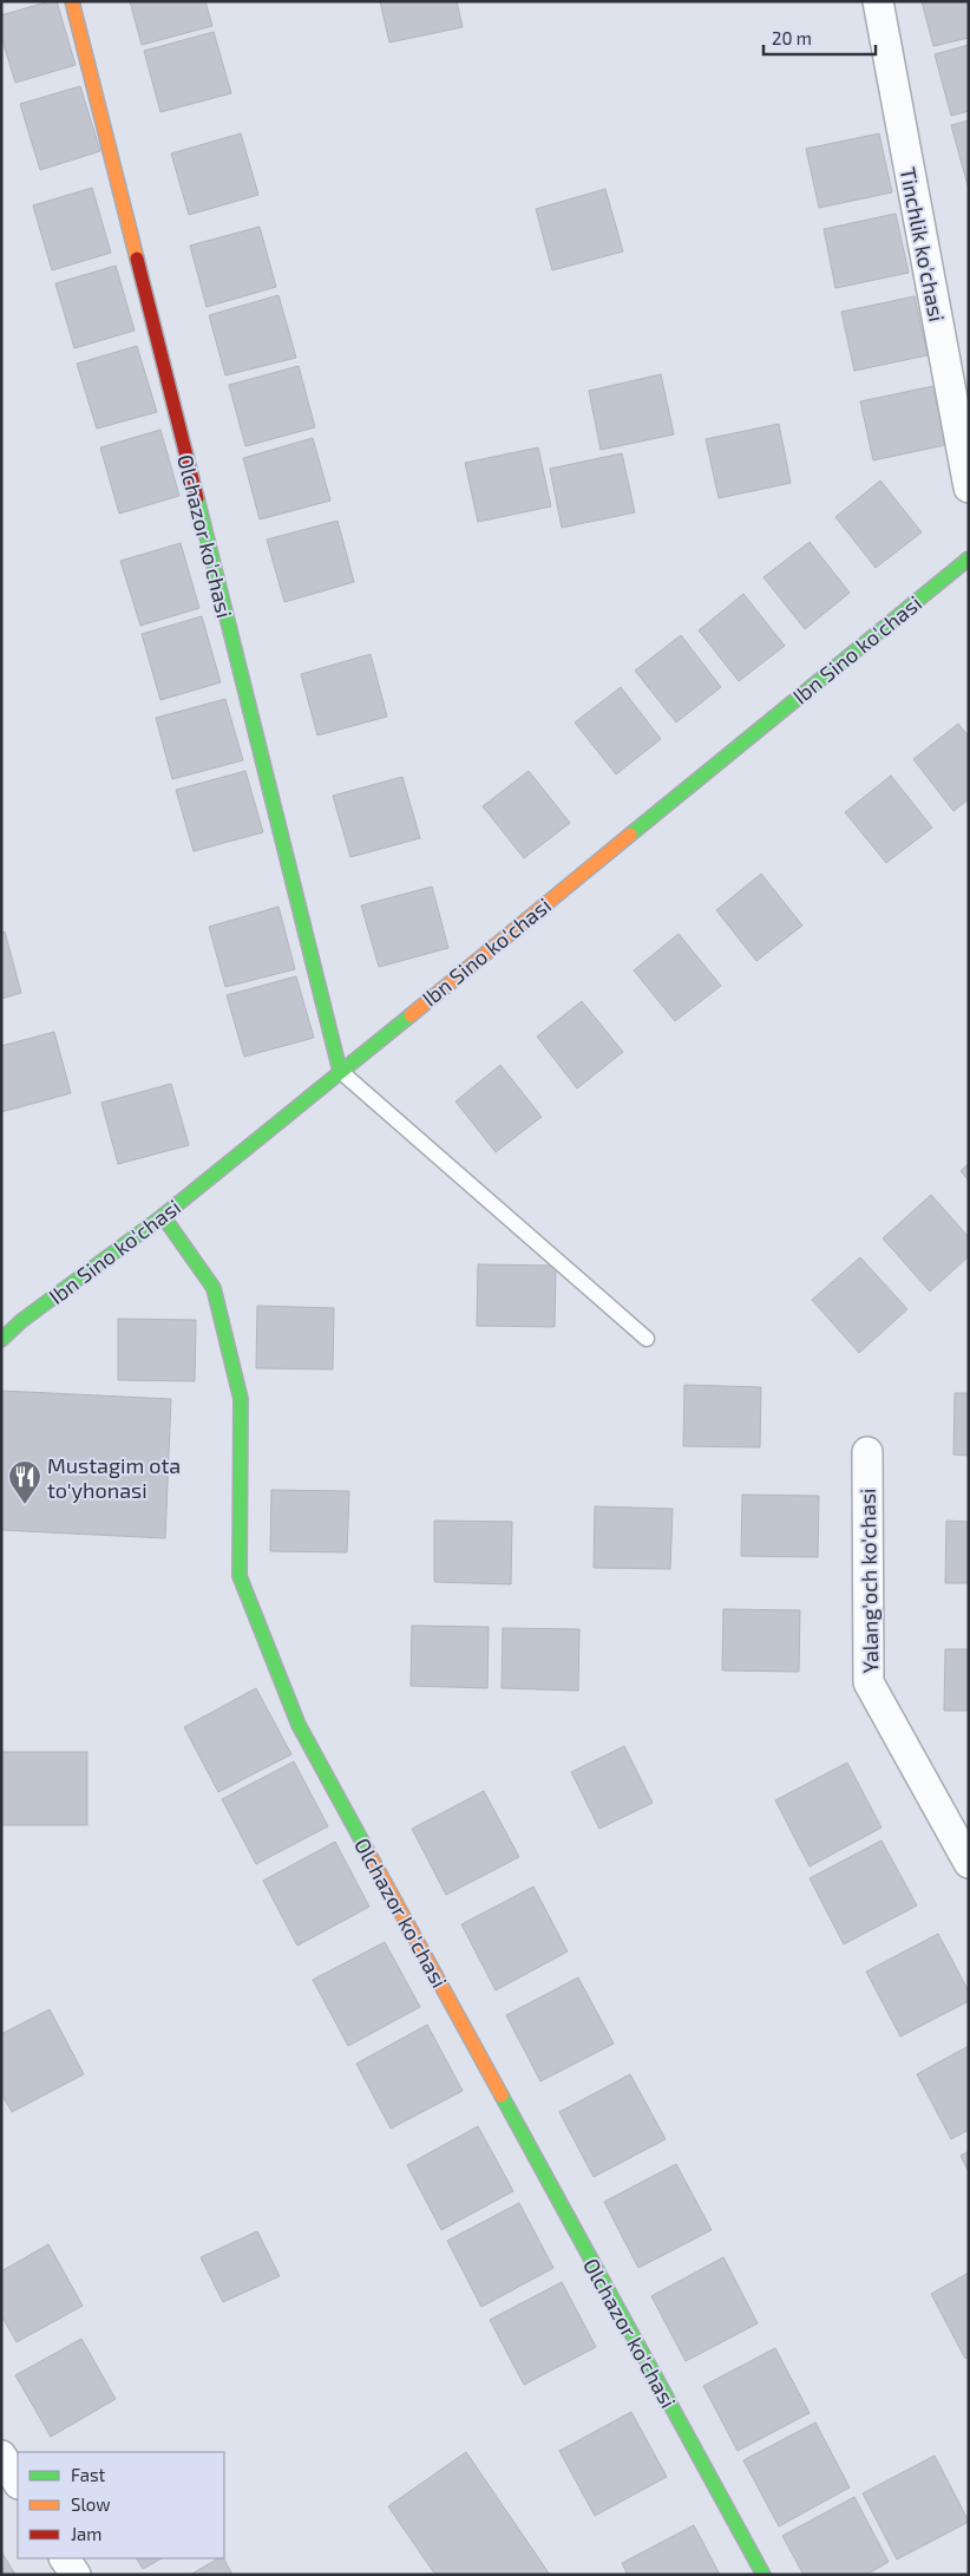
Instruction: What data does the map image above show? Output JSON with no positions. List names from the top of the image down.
{
  "streets": {
    "street": [
      "Tinchlik ko'chasi",
      "Olchazor ko'chasi",
      "Ibn Sino ko'chasi",
      "Yalang'och ko'chasi"
    ]
  },
  "crossings": [
    ["Olchazor ko'chasi", "Ibn Sino ko'chasi"]
  ],
  "places": {
    "restaurant": ["Mustagim ota to'yhonasi"]
  },
  "legend": ["Fast", "Slow", "Jam"],
  "scale_bar": "20 m"
}
